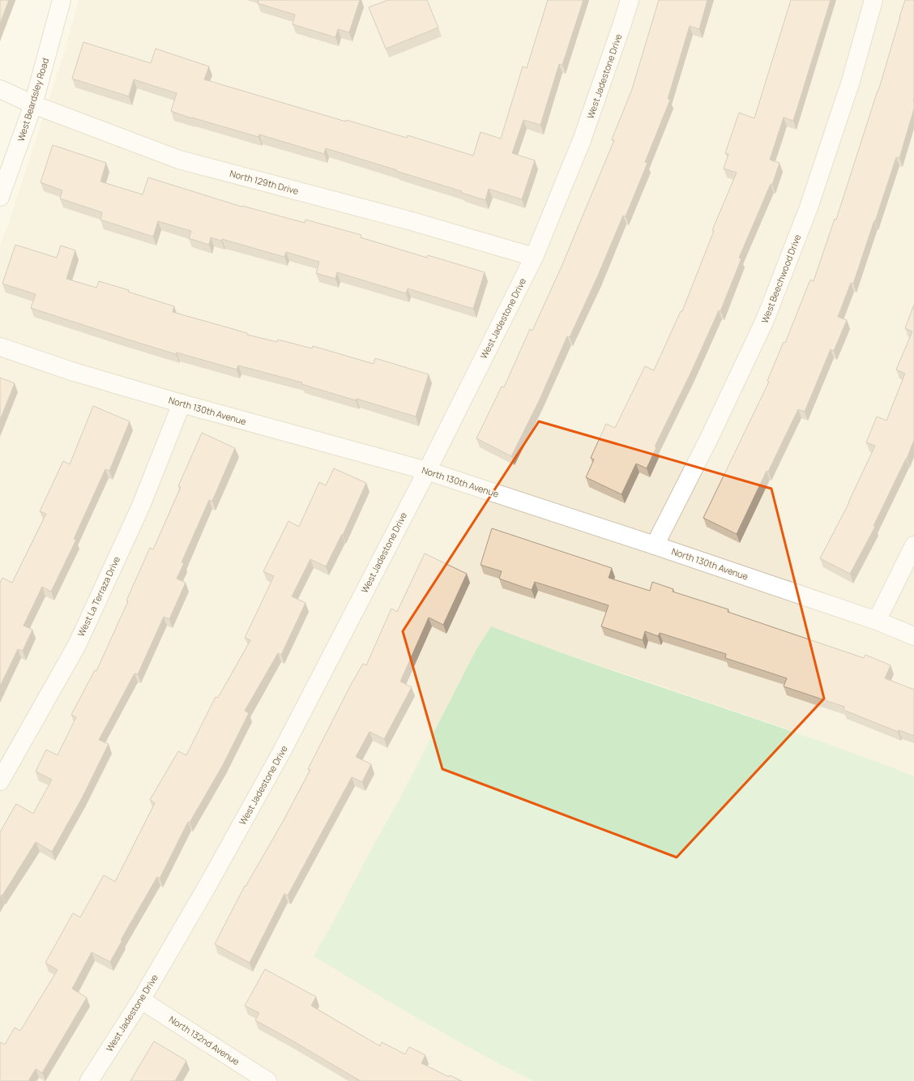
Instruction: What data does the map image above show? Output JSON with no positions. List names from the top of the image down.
{
  "streets": {
    "street": [
      "West Jadestone Drive",
      "West Beardsley Road",
      "North 129th Drive",
      "West Beechwood Drive",
      "North 130th Avenue",
      "West La Terraza Drive",
      "North 132nd Avenue"
    ]
  },
  "crossings": [
    ["West Jadestone Drive", "North 129th Drive"],
    ["West Jadestone Drive", "North 130th Avenue"],
    ["West Jadestone Drive", "North 132nd Avenue"],
    ["West Beardsley Road", "North 129th Drive"],
    ["West Beechwood Drive", "North 130th Avenue"],
    ["North 130th Avenue", "West La Terraza Drive"]
  ]
}
